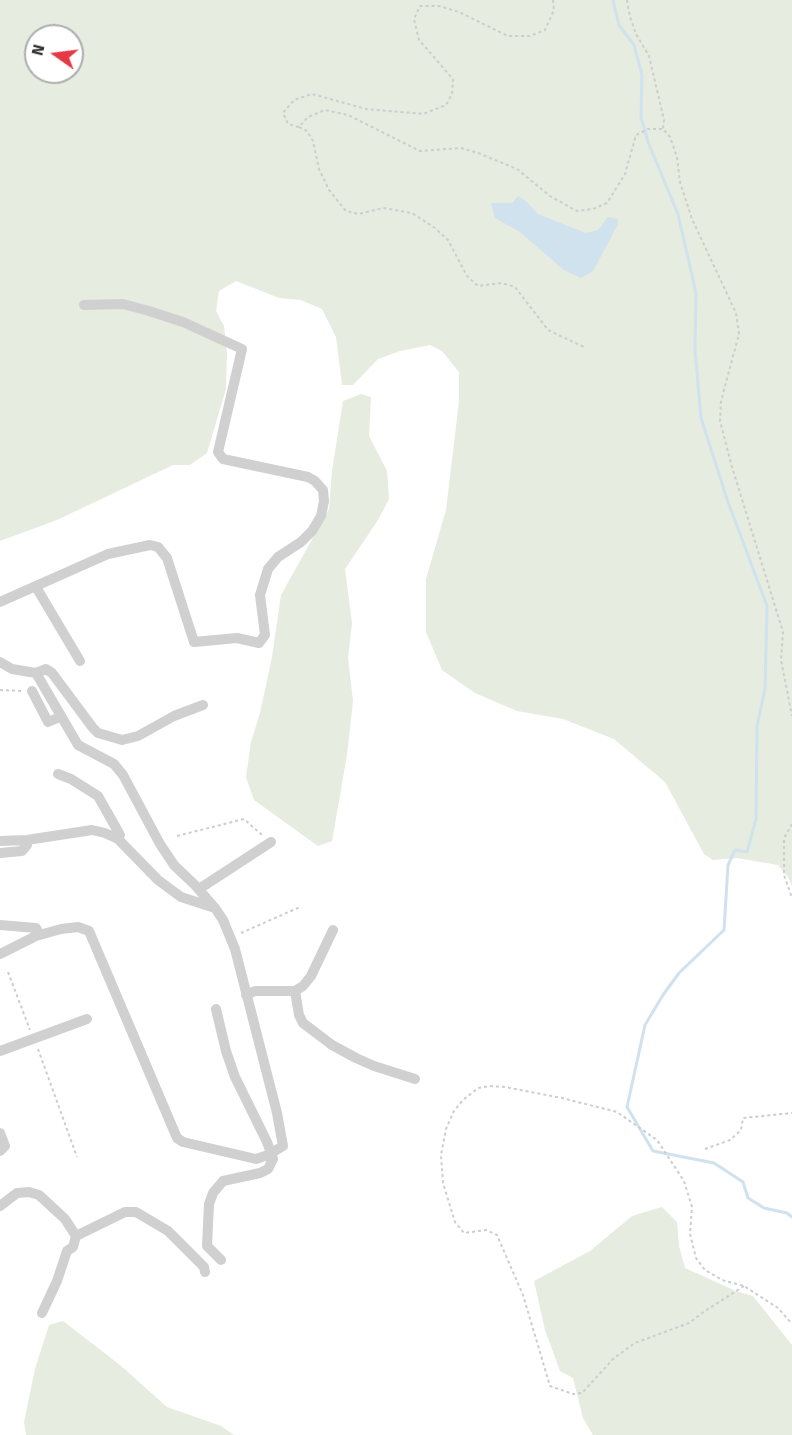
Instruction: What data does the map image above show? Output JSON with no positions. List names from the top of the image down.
{
  "north": "left"
}
